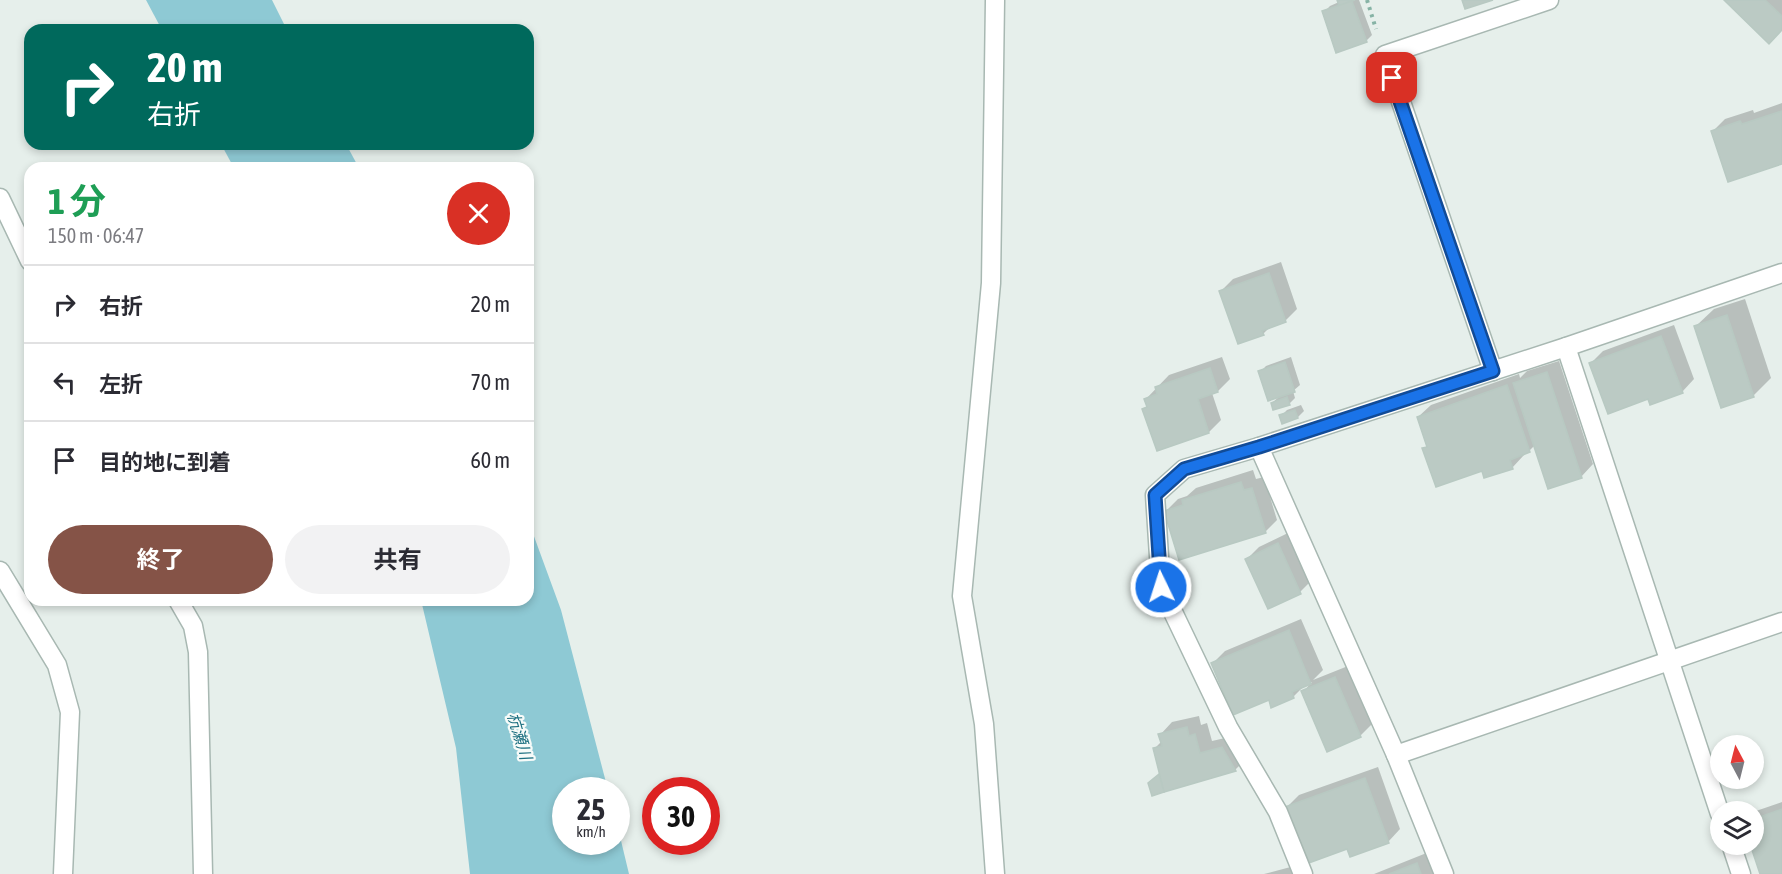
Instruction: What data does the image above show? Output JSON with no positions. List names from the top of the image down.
{
  "water": ["杭瀬川"],
  "north": "top",
  "page": {
    "turn": ["20 m", "右折"],
    "heading": ["1 分", "150 m · 06:47"],
    "list": [
      {
        "name": "右折",
        "value": "20 m"
      },
      {
        "name": "左折",
        "value": "70 m"
      },
      {
        "name": "目的地に到着",
        "value": "60 m"
      }
    ],
    "buttons": ["終了", "共有"],
    "speed": "25 km/h",
    "limit": "30"
  }
}
